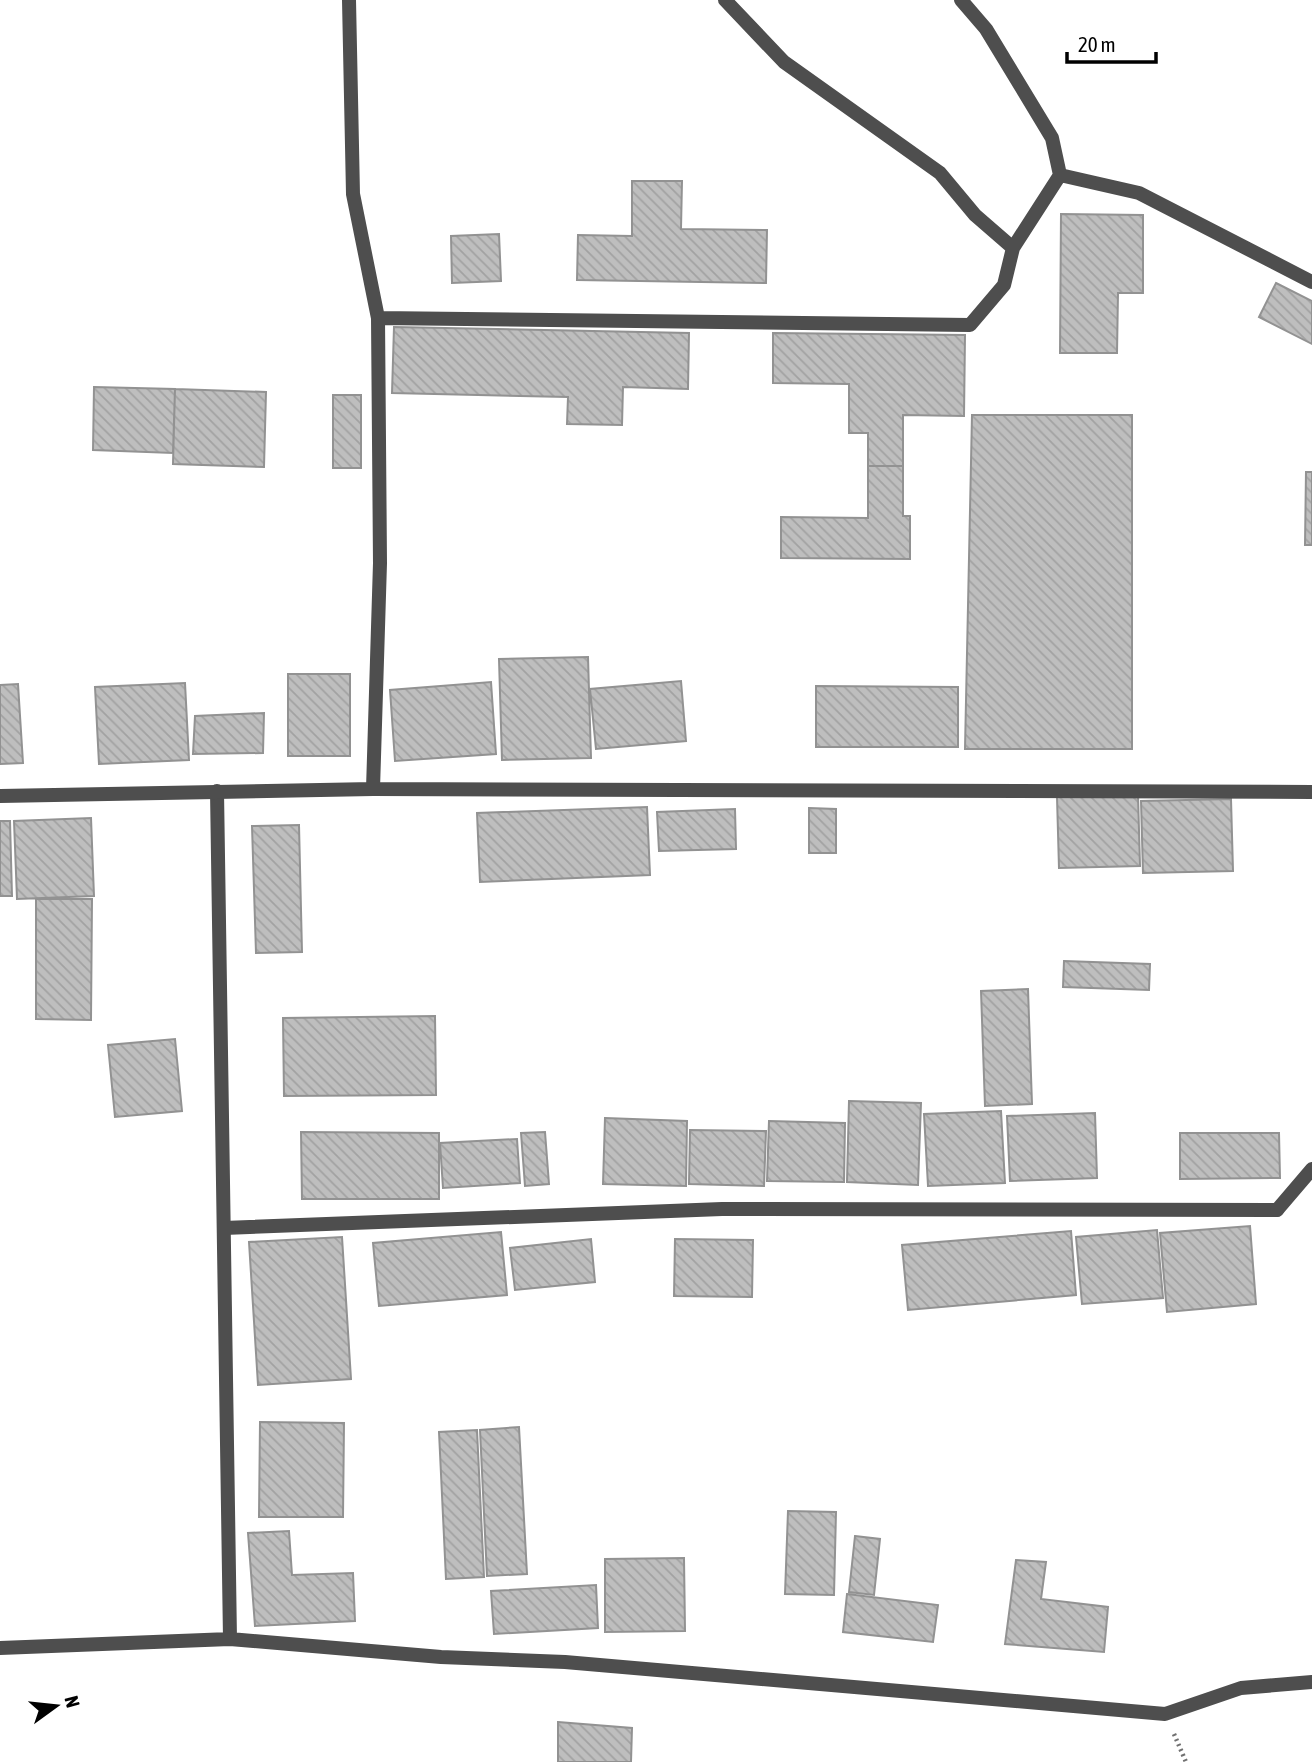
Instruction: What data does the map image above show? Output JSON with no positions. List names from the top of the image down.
{
  "scale_bar": "20 m",
  "north": "right"
}
